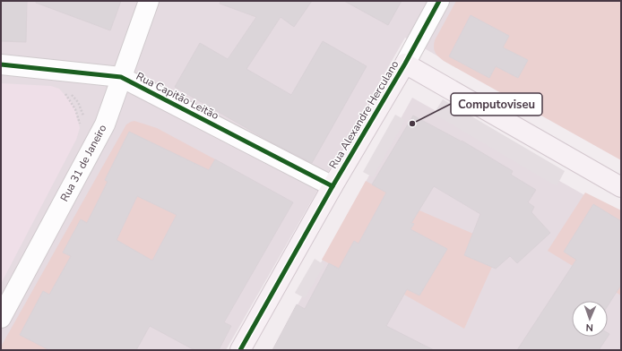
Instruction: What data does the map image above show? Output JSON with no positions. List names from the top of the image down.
{
  "streets": {
    "street": ["Rua Capitão Leitão", "Rua Alexandre Herculano", "Rua 31 de Janeiro"]
  },
  "crossings": [
    ["Rua Capitão Leitão", "Rua Alexandre Herculano"],
    ["Rua Capitão Leitão", "Rua 31 de Janeiro"]
  ],
  "places": ["Computoviseu"],
  "north": "bottom"
}
